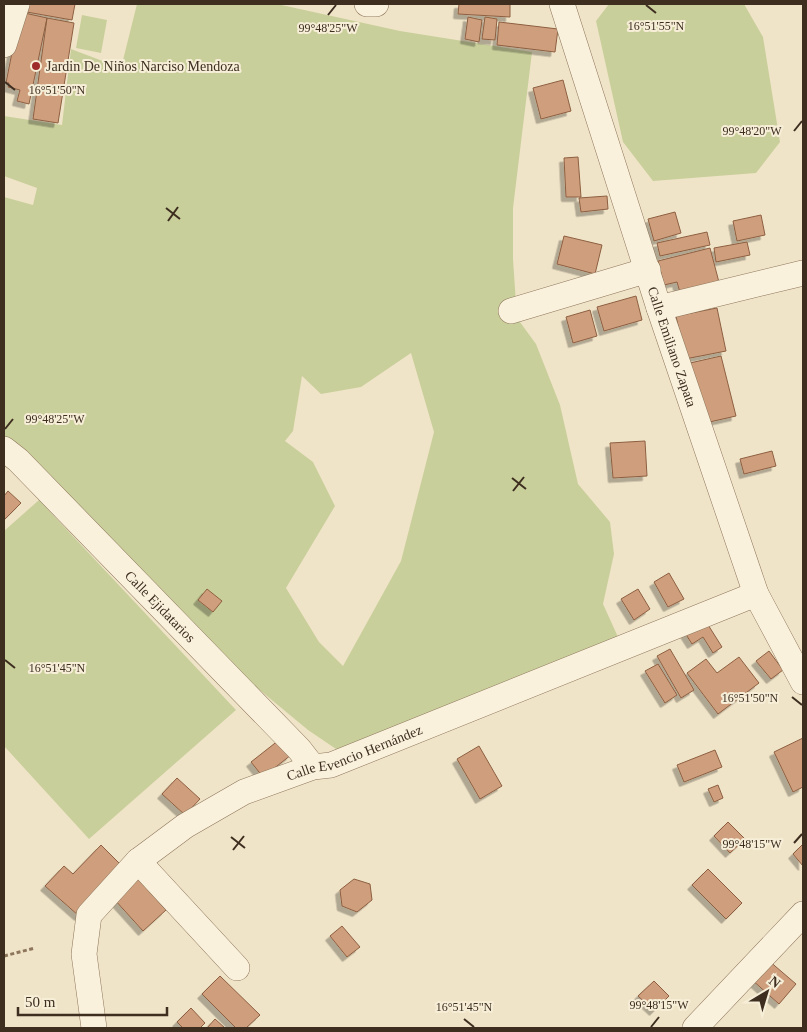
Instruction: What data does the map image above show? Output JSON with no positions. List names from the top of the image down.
{
  "streets": {
    "street": ["Calle Emiliano Zapata", "Calle Ejidatarios", "Calle Evencio Hernández"]
  },
  "crossings": [
    ["Calle Emiliano Zapata", "Calle Evencio Hernández"],
    ["Calle Ejidatarios", "Calle Evencio Hernández"]
  ],
  "places": ["Jardin De Niños Narciso Mendoza"],
  "scale_bar": "50 m",
  "north": "top right",
  "coordinates": [
    "16°51'55\"N",
    "99°48'25\"W",
    "16°51'50\"N",
    "99°48'20\"W",
    "16°51'45\"N",
    "99°48'15\"W"
  ]
}
